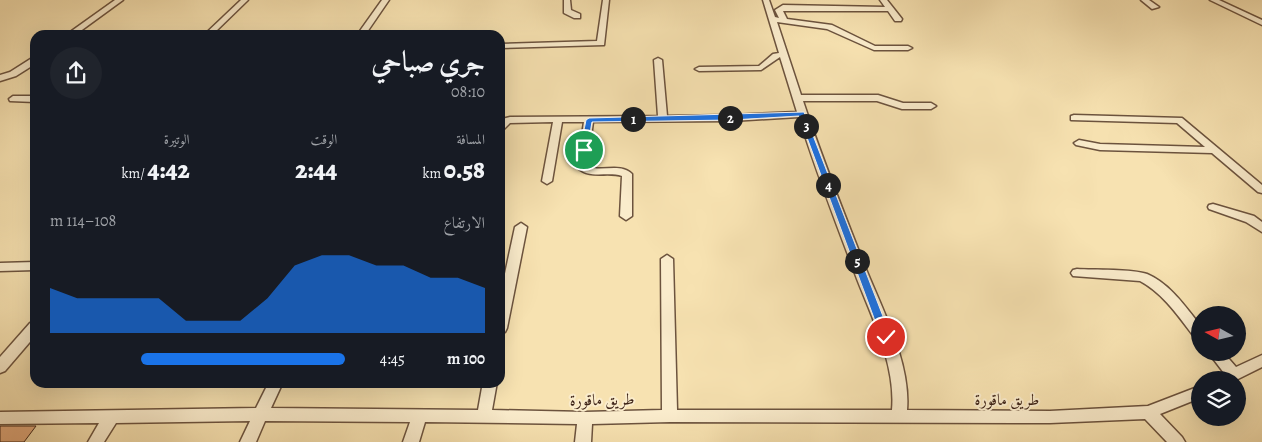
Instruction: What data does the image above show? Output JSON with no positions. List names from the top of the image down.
{
  "streets": {
    "street": ["طريق ماقورة"]
  },
  "north": "left",
  "page": {
    "heading": ["جري صباحي", "08:10"],
    "pins": [
      "2",
      "1",
      "3",
      "4",
      "5"
    ],
    "stats": [
      ["المسافة", "0.58 km"],
      ["الوقت", "2:44"],
      ["الوتيرة", "4:42 /km"]
    ],
    "chart": ["الارتفاع", "108–114 m"],
    "list": [
      {
        "name": "100 m",
        "note": "4:45"
      }
    ]
  }
}
